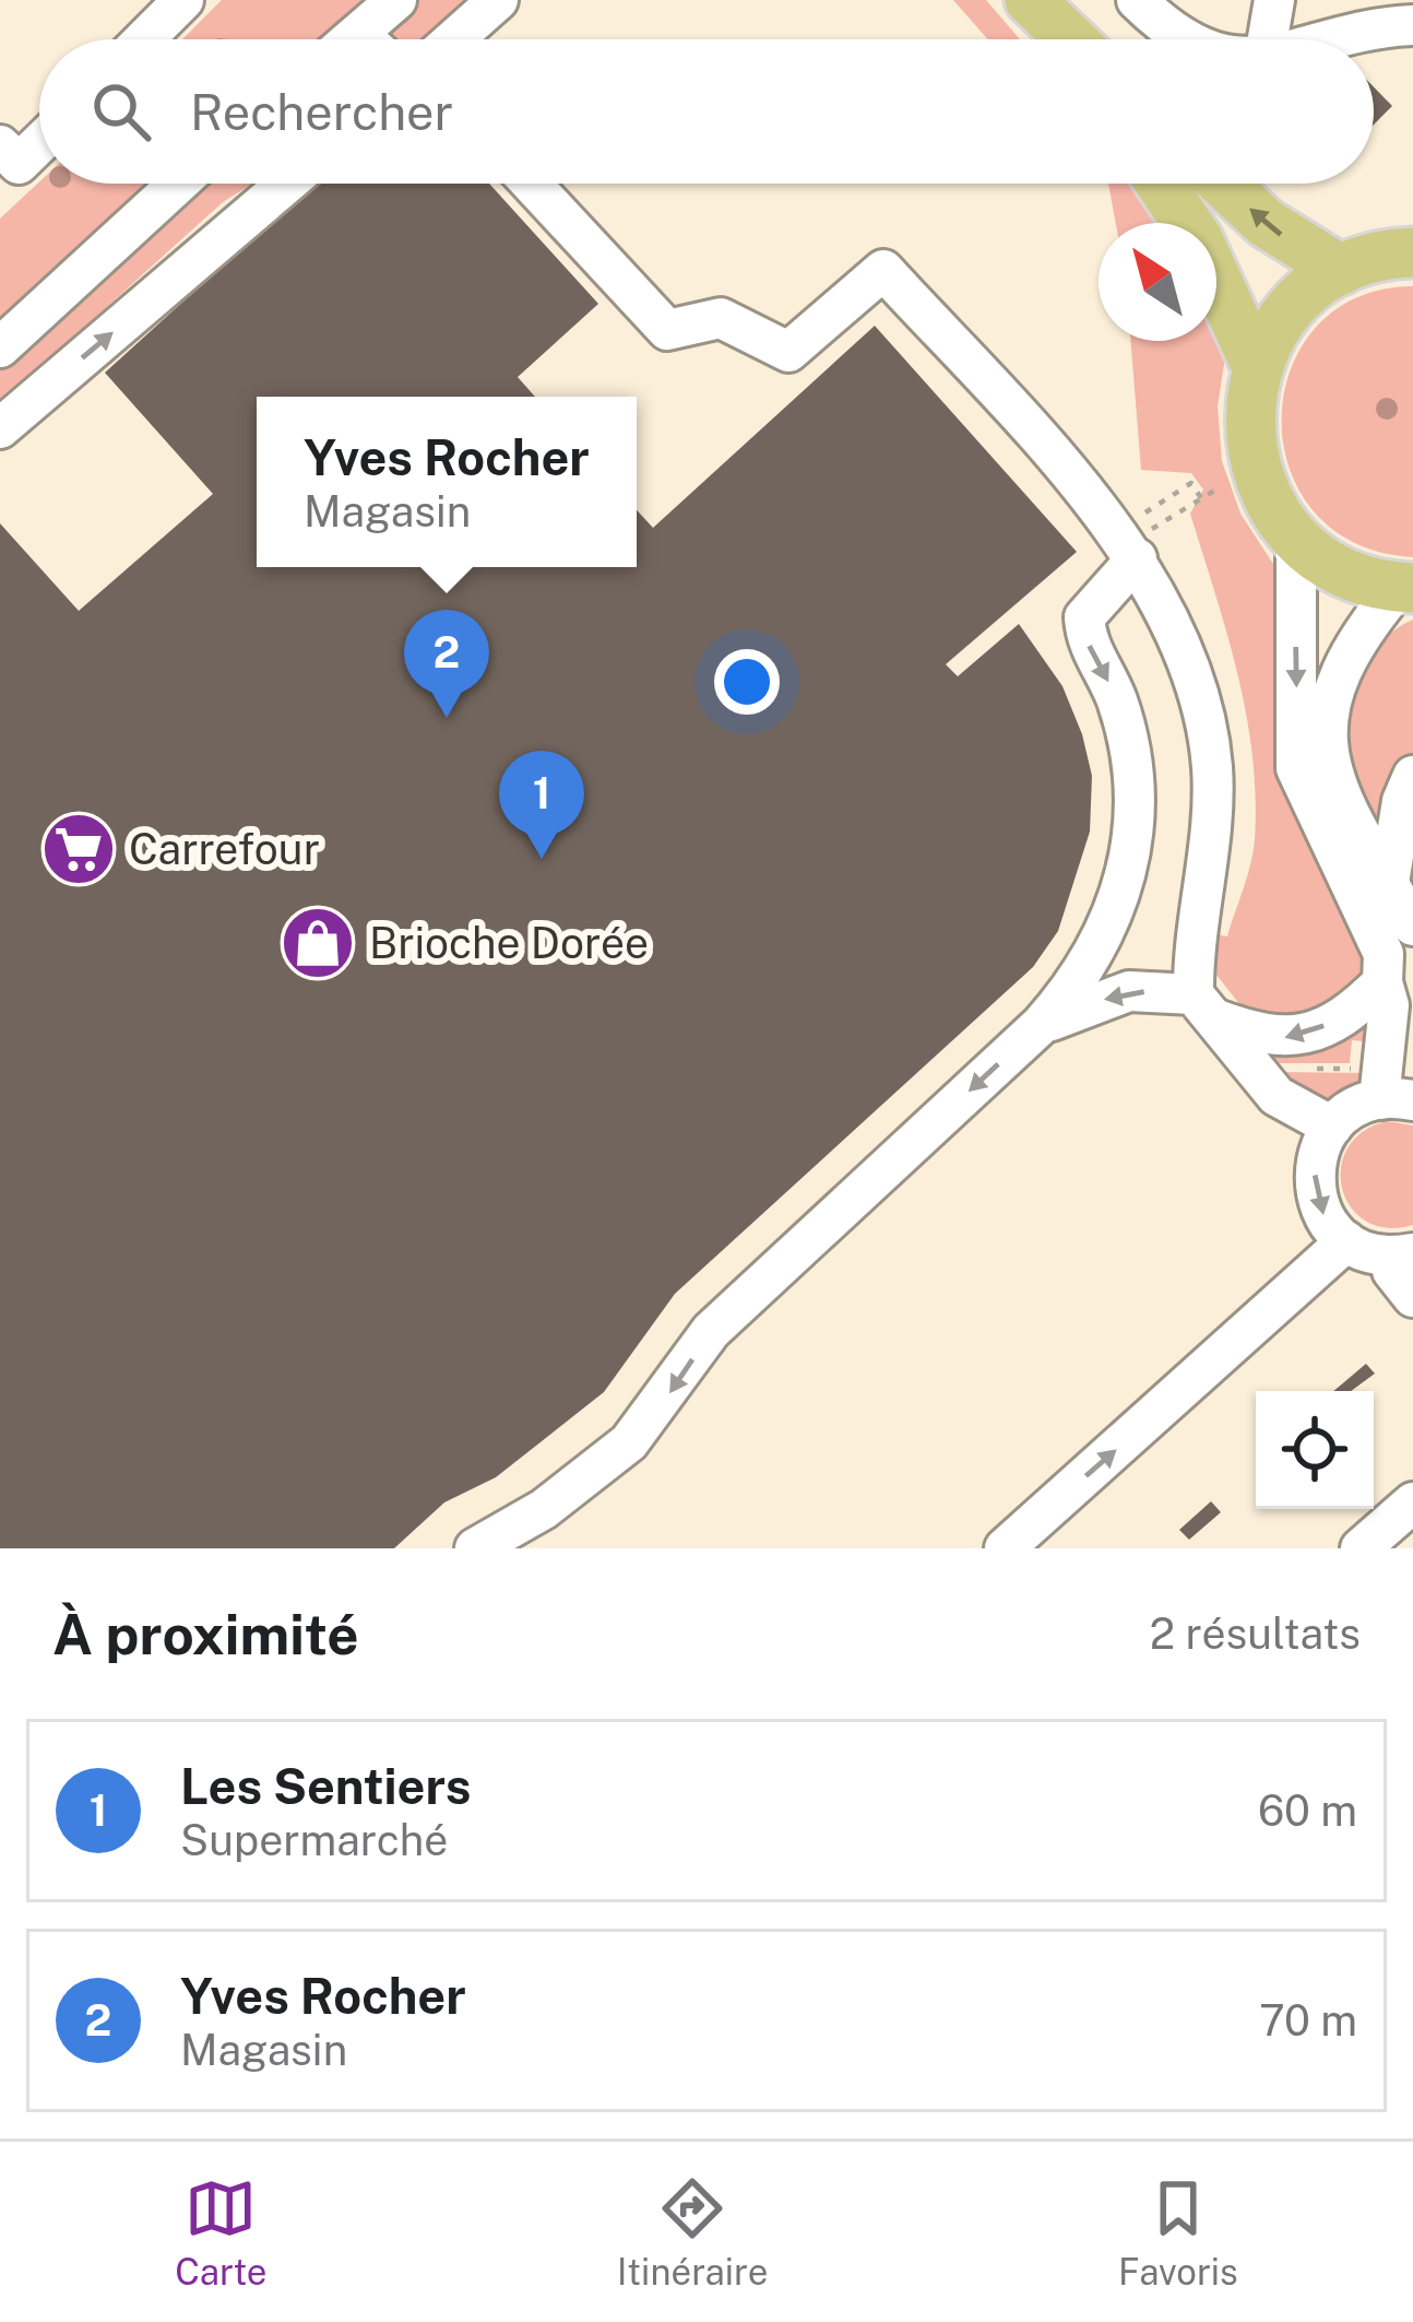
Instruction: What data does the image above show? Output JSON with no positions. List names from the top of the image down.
{
  "places": {
    "supermarket": ["Carrefour"],
    "shop": ["Brioche Dorée"]
  },
  "north": "top left",
  "page": {
    "search": "Rechercher",
    "popup": ["Yves Rocher", "Magasin"],
    "pins": ["2", "1"],
    "heading": ["À proximité", "2 résultats"],
    "list": [
      {
        "mark": "1",
        "name": "Les Sentiers",
        "note": "Supermarché",
        "value": "60 m"
      },
      {
        "mark": "2",
        "name": "Yves Rocher",
        "note": "Magasin",
        "value": "70 m"
      }
    ],
    "nav": ["Carte", "Itinéraire", "Favoris"]
  }
}
